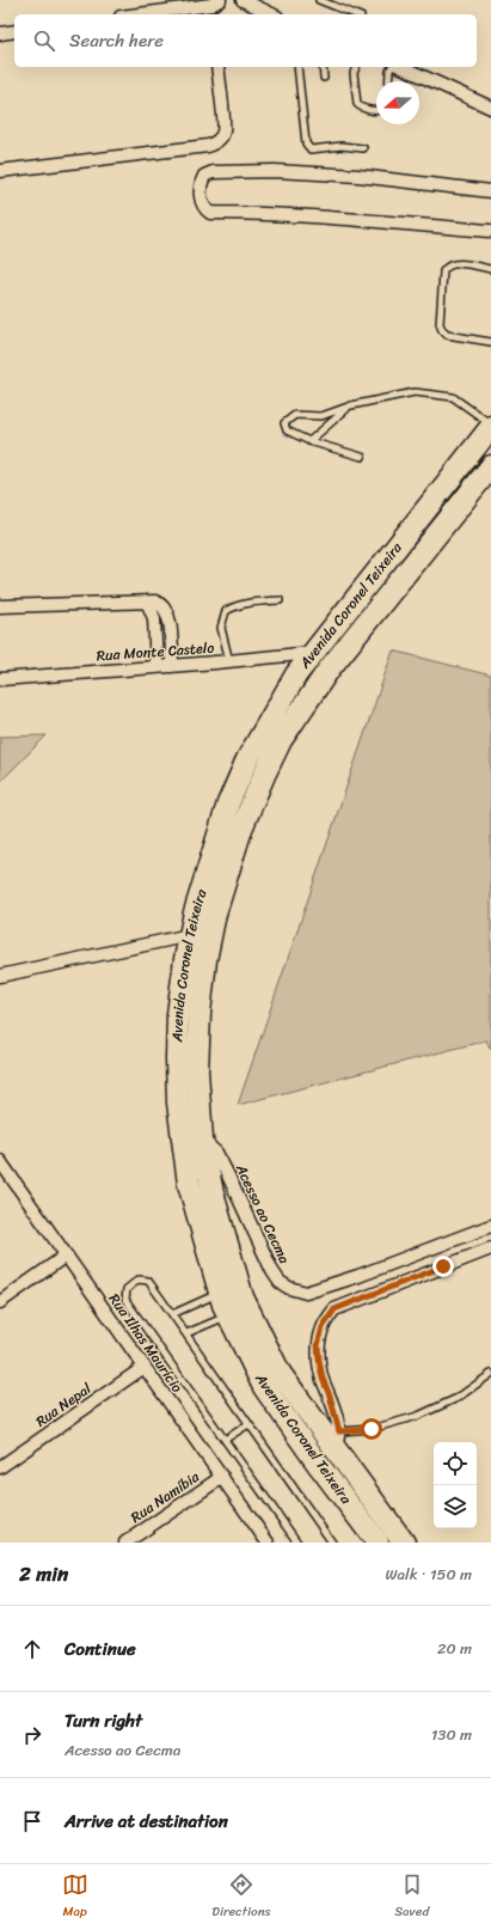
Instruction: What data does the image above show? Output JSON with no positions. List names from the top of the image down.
{
  "streets": {
    "highway": ["Avenida Coronel Teixeira"],
    "street": [
      "Rua Monte Castelo",
      "Acesso ao Cecma",
      "Rua Ilhas Maurício",
      "Rua Nepal",
      "Rua Namíbia"
    ]
  },
  "crossings": [
    ["Avenida Coronel Teixeira", "Rua Monte Castelo"],
    ["Avenida Coronel Teixeira", "Acesso ao Cecma"],
    ["Rua Ilhas Maurício", "Rua Nepal"],
    ["Rua Ilhas Maurício", "Rua Namíbia"]
  ],
  "north": "left",
  "page": {
    "search": "Search here",
    "heading": ["2 min", "Walk · 150 m"],
    "list": [
      ["Continue", "20 m"],
      ["Turn right", "Acesso ao Cecma", "130 m"],
      "Arrive at destination"
    ],
    "nav": ["Map", "Directions", "Saved"]
  }
}
